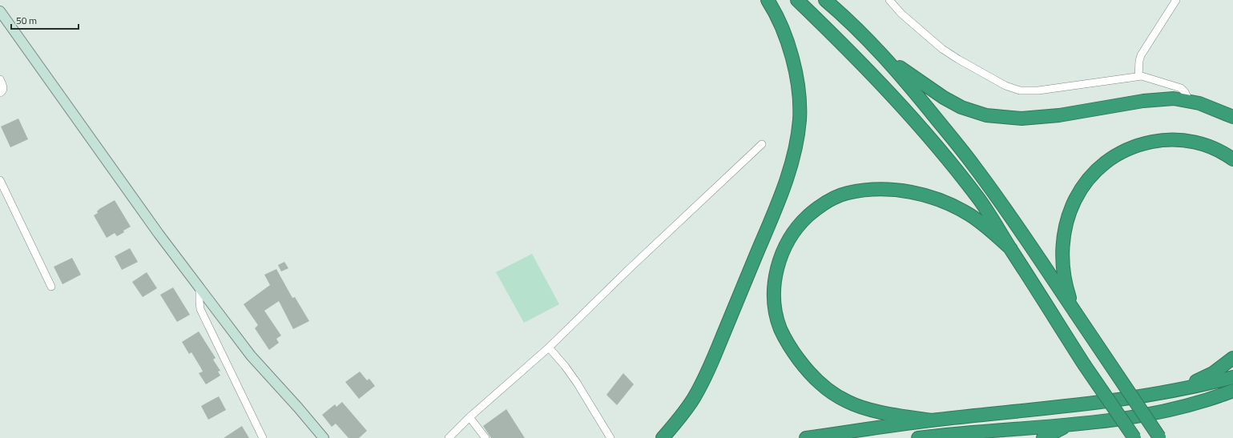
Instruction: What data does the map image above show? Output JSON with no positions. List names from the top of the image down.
{
  "scale_bar": "50 m"
}
